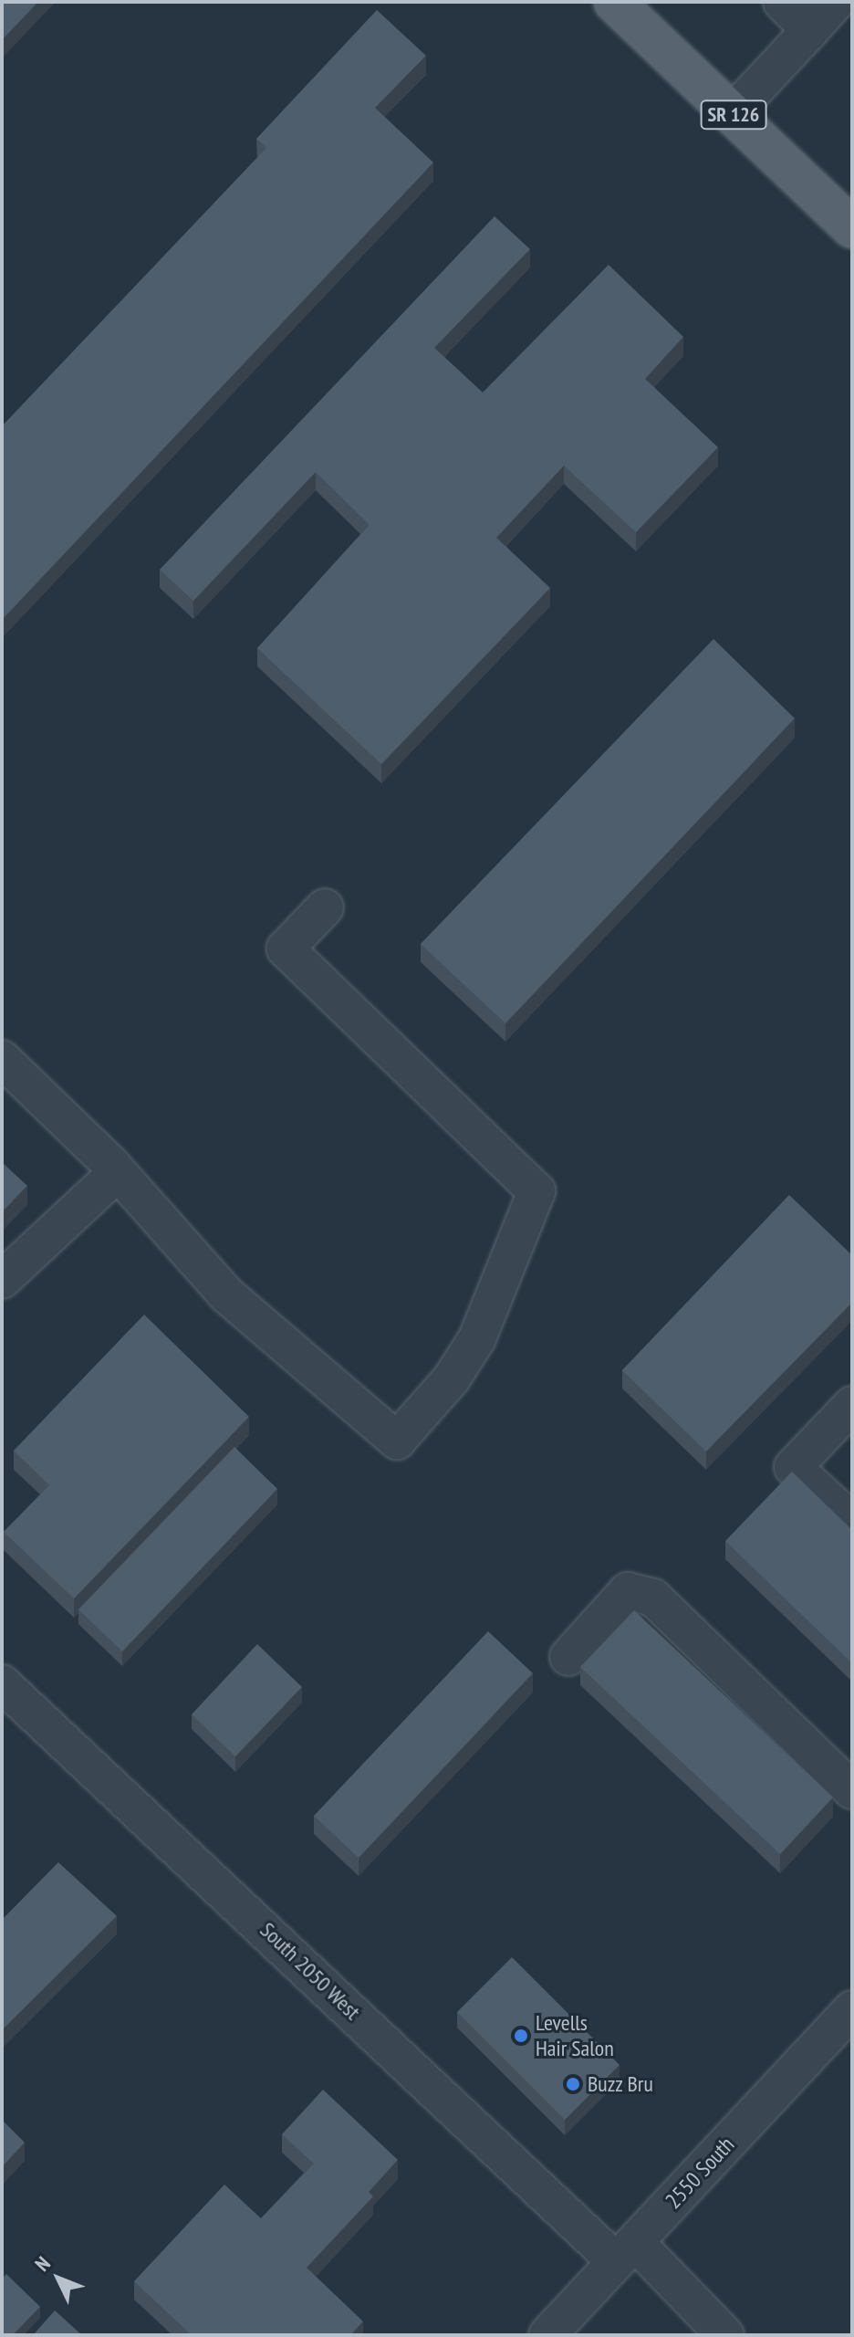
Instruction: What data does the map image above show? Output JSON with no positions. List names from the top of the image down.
{
  "streets": {
    "main road": ["SR 126"],
    "street": ["South 2050 West", "2550 South"]
  },
  "crossings": [
    ["South 2050 West", "2550 South"]
  ],
  "places": ["Levells Hair Salon", "Buzz Bru"],
  "north": "top left"
}
